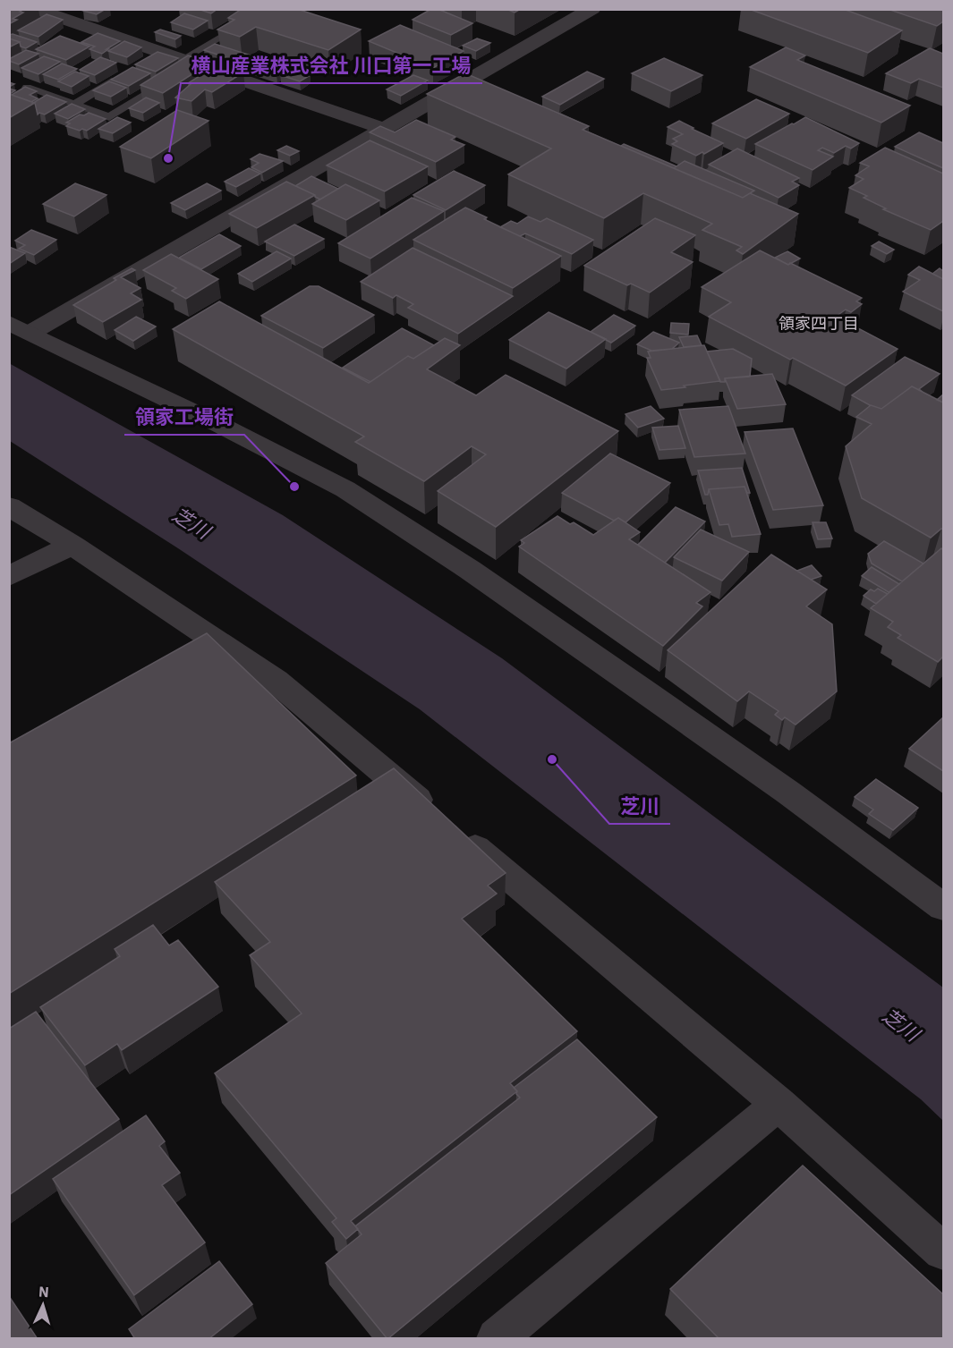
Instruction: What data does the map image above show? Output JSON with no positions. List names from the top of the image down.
{
  "districts": ["領家四丁目"],
  "water": ["芝川"],
  "places": ["横山産業株式会社 川口第一工場", "領家工場街", "芝川"],
  "north": "top"
}
